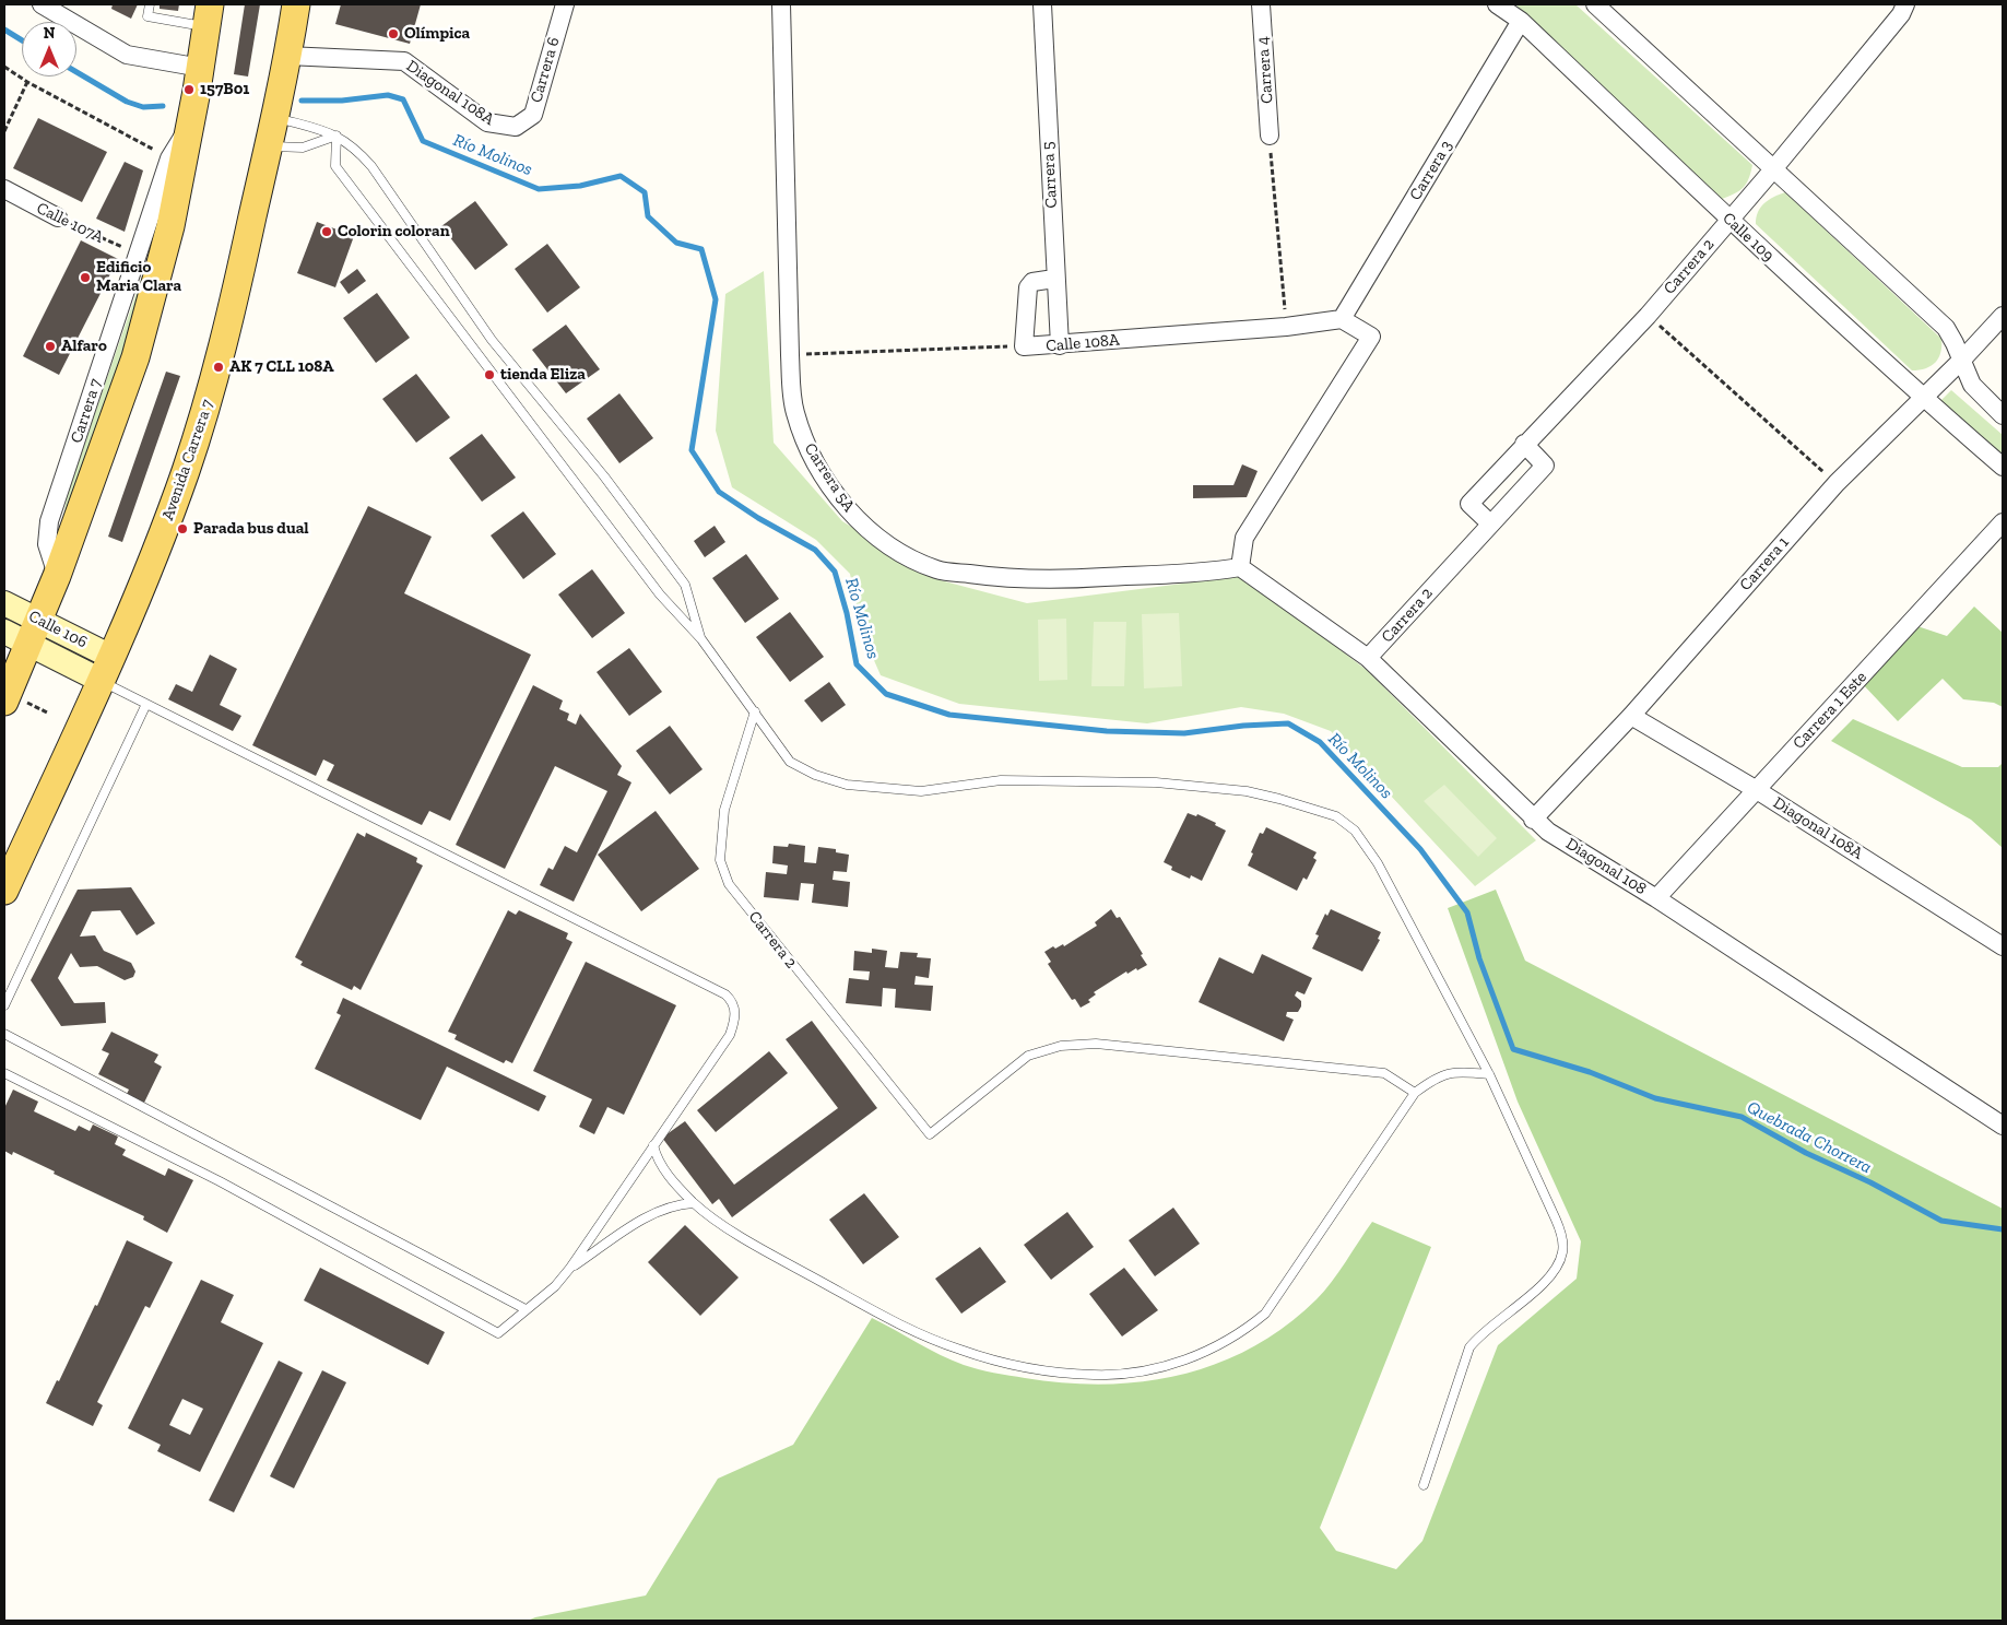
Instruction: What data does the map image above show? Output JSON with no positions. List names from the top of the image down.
{
  "streets": {
    "main road": ["Avenida Carrera 7", "Calle 106"],
    "street": [
      "Carrera 6",
      "Carrera 4",
      "Diagonal 108A",
      "Carrera 3",
      "Carrera 5",
      "Calle 107A",
      "Calle 109",
      "Carrera 2",
      "Calle 108A",
      "Carrera 7",
      "Carrera 5A",
      "Carrera 1",
      "Carrera 1 Este",
      "Diagonal 108"
    ]
  },
  "crossings": [
    ["Carrera 6", "Diagonal 108A"],
    ["Diagonal 108A", "Avenida Carrera 7"],
    ["Diagonal 108A", "Carrera 1"],
    ["Diagonal 108A", "Carrera 1 Este"],
    ["Carrera 3", "Calle 109"],
    ["Carrera 3", "Calle 108A"],
    ["Carrera 5", "Calle 108A"],
    ["Calle 107A", "Carrera 7"],
    ["Calle 109", "Carrera 2"],
    ["Calle 109", "Carrera 1"],
    ["Carrera 2", "Diagonal 108"],
    ["Calle 108A", "Carrera 5A"],
    ["Avenida Carrera 7", "Calle 106"],
    ["Carrera 5A", "Diagonal 108"],
    ["Carrera 1", "Diagonal 108"],
    ["Carrera 1 Este", "Diagonal 108"]
  ],
  "water": ["Río Molinos", "Quebrada Chorrera"],
  "places": [
    "Olímpica",
    "157B01",
    "Colorin coloran",
    "Edificio Maria Clara",
    "Alfaro",
    "AK 7 CLL 108A",
    "tienda Eliza",
    "Parada bus dual"
  ],
  "north": "top"
}
